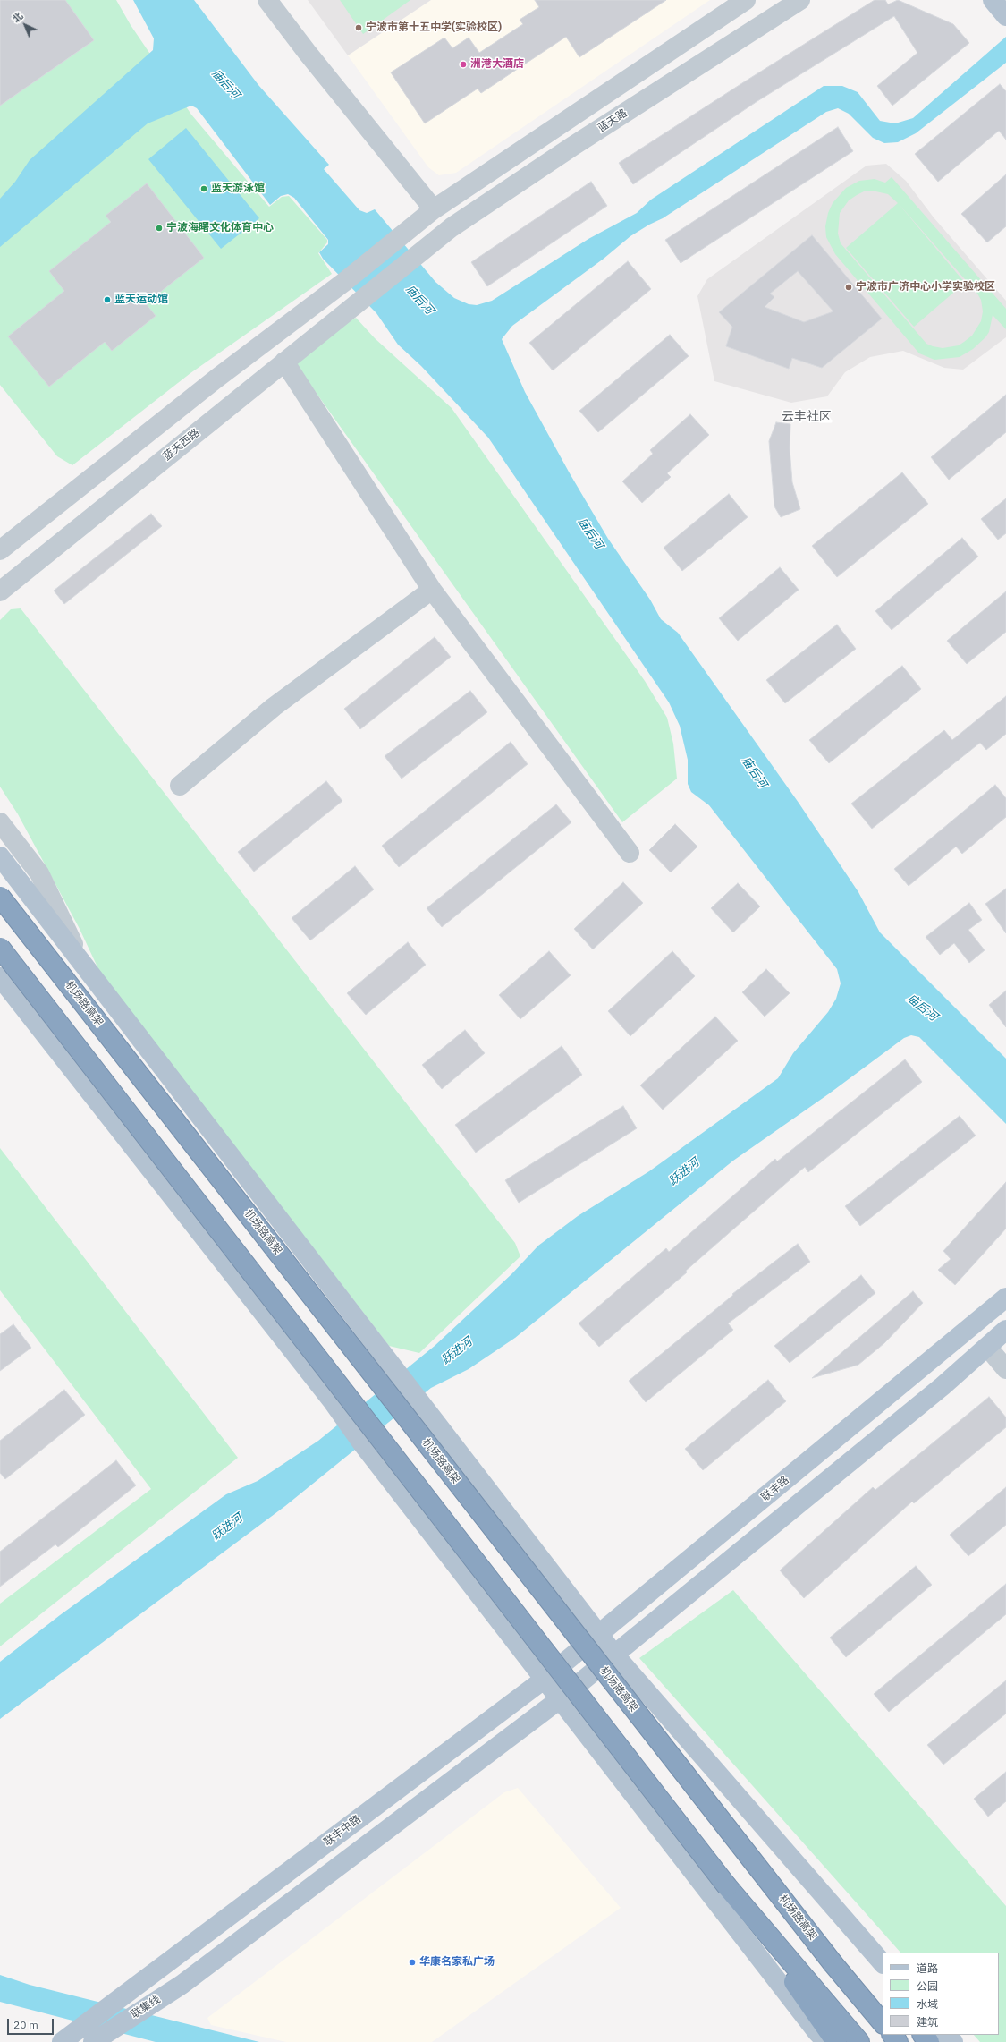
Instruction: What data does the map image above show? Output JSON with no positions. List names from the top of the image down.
{
  "streets": {
    "highway": ["机场路高架"],
    "main road": ["联丰路", "联丰中路", "联集线"],
    "street": ["蓝天路", "蓝天西路"]
  },
  "crossings": [
    ["蓝天路", "蓝天西路"],
    ["联丰路", "联丰中路"],
    ["联丰中路", "联集线"]
  ],
  "districts": ["云丰社区"],
  "water": ["庙后河", "跃进河"],
  "places": [
    "宁波市第十五中学(实验校区)",
    "洲港大酒店",
    "蓝天游泳馆",
    "宁波海曙文化体育中心",
    "宁波市广济中心小学实验校区",
    "蓝天运动馆",
    "华康名家私广场"
  ],
  "legend": [
    "道路",
    "公园",
    "水域",
    "建筑"
  ],
  "scale_bar": "20 m",
  "north": "top left"
}
